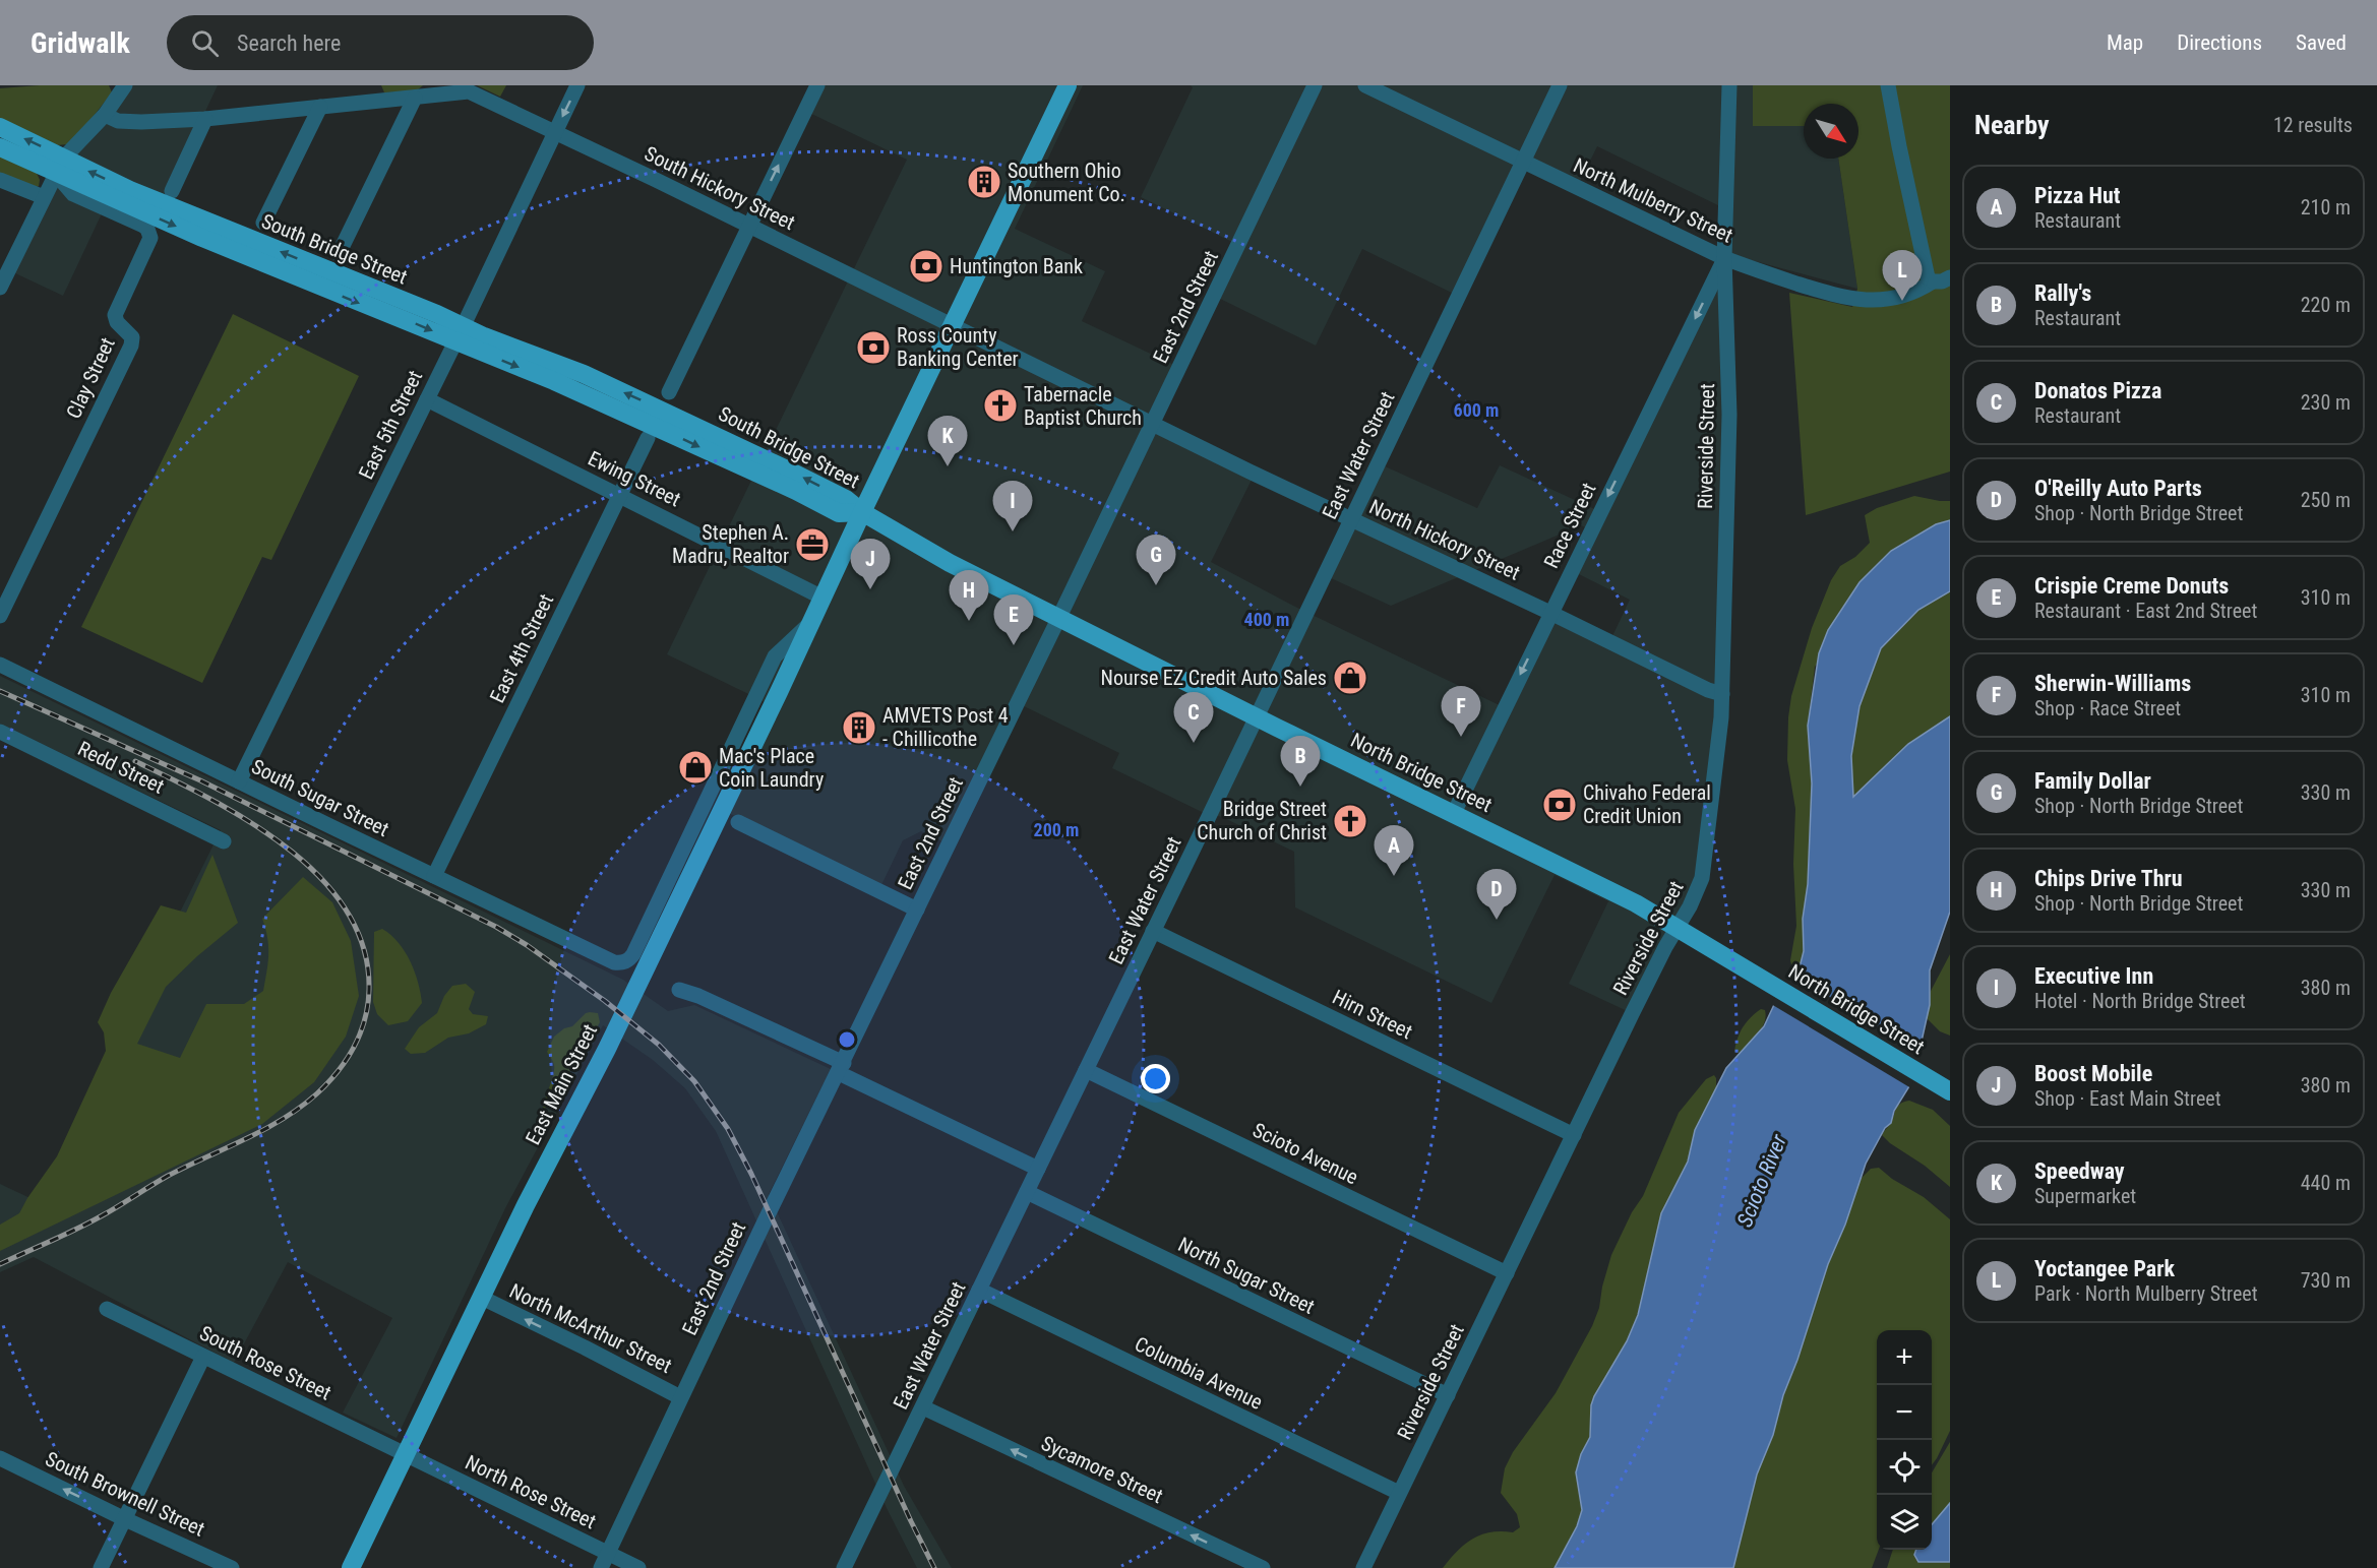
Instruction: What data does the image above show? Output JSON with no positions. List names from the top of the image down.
{
  "streets": {
    "main road": ["South Bridge Street", "North Bridge Street", "East Main Street"],
    "street": [
      "South Hickory Street",
      "North Mulberry Street",
      "East 2nd Street",
      "Clay Street",
      "East 5th Street",
      "Riverside Street",
      "East Water Street",
      "Ewing Street",
      "Race Street",
      "North Hickory Street",
      "East 4th Street",
      "Redd Street",
      "South Sugar Street",
      "Hirn Street",
      "Scioto Avenue",
      "North Sugar Street",
      "North McArthur Street",
      "South Rose Street",
      "Columbia Avenue",
      "Sycamore Street",
      "North Rose Street",
      "South Brownell Street"
    ]
  },
  "crossings": [
    ["South Hickory Street", "East 5th Street"],
    ["South Hickory Street", "North Hickory Street"],
    ["South Hickory Street", "East Main Street"],
    ["North Mulberry Street", "Riverside Street"],
    ["North Mulberry Street", "East Water Street"],
    ["North Mulberry Street", "Race Street"],
    ["South Bridge Street", "Clay Street"],
    ["South Bridge Street", "East 5th Street"],
    ["South Bridge Street", "North Bridge Street"],
    ["South Bridge Street", "East Main Street"],
    ["East 2nd Street", "North Hickory Street"],
    ["East 2nd Street", "North Bridge Street"],
    ["East 2nd Street", "North McArthur Street"],
    ["East 2nd Street", "North Rose Street"],
    ["East 5th Street", "Ewing Street"],
    ["East 5th Street", "South Sugar Street"],
    ["Riverside Street", "Race Street"],
    ["Riverside Street", "North Hickory Street"],
    ["Riverside Street", "North Bridge Street"],
    ["Riverside Street", "Hirn Street"],
    ["Riverside Street", "Scioto Avenue"],
    ["Riverside Street", "North Sugar Street"],
    ["Riverside Street", "Columbia Avenue"],
    ["East Water Street", "North Hickory Street"],
    ["East Water Street", "North Bridge Street"],
    ["East Water Street", "Hirn Street"],
    ["East Water Street", "Scioto Avenue"],
    ["East Water Street", "North Sugar Street"],
    ["East Water Street", "Columbia Avenue"],
    ["East Water Street", "Sycamore Street"],
    ["Ewing Street", "East 4th Street"],
    ["Ewing Street", "East Main Street"],
    ["Race Street", "North Hickory Street"],
    ["Race Street", "North Bridge Street"],
    ["North Hickory Street", "East Main Street"],
    ["East 4th Street", "South Sugar Street"],
    ["North Bridge Street", "East Main Street"],
    ["South Sugar Street", "East Main Street"],
    ["East Main Street", "North McArthur Street"],
    ["East Main Street", "South Rose Street"],
    ["East Main Street", "North Rose Street"],
    ["South Rose Street", "North Rose Street"]
  ],
  "one_way": [
    "Race Street",
    "North McArthur Street",
    "Sycamore Street",
    "South Brownell Street"
  ],
  "water": ["Scioto River"],
  "places": {
    "building": ["Southern Ohio Monument Co.", "AMVETS Post 4 - Chillicothe"],
    "bank": ["Huntington Bank", "Ross County Banking Center", "Chivaho Federal Credit Union"],
    "church": ["Tabernacle Baptist Church", "Bridge Street Church of Christ"],
    "office": ["Stephen A. Madru, Realtor"],
    "shop": ["Nourse EZ Credit Auto Sales", "Mac's Place Coin Laundry"]
  },
  "north": "bottom right",
  "page": {
    "header": "Gridwalk",
    "search": "Search here",
    "nav": ["Map", "Directions", "Saved"],
    "heading": ["Nearby", "12 results"],
    "list": [
      {
        "mark": "A",
        "name": "Pizza Hut",
        "note": "Restaurant",
        "value": "210 m"
      },
      {
        "mark": "B",
        "name": "Rally's",
        "note": "Restaurant",
        "value": "220 m"
      },
      {
        "mark": "C",
        "name": "Donatos Pizza",
        "note": "Restaurant",
        "value": "230 m"
      },
      {
        "mark": "D",
        "name": "O'Reilly Auto Parts",
        "note": "Shop · North Bridge Street",
        "value": "250 m"
      },
      {
        "mark": "E",
        "name": "Crispie Creme Donuts",
        "note": "Restaurant · East 2nd Street",
        "value": "310 m"
      },
      {
        "mark": "F",
        "name": "Sherwin-Williams",
        "note": "Shop · Race Street",
        "value": "310 m"
      },
      {
        "mark": "G",
        "name": "Family Dollar",
        "note": "Shop · North Bridge Street",
        "value": "330 m"
      },
      {
        "mark": "H",
        "name": "Chips Drive Thru",
        "note": "Shop · North Bridge Street",
        "value": "330 m"
      },
      {
        "mark": "I",
        "name": "Executive Inn",
        "note": "Hotel · North Bridge Street",
        "value": "380 m"
      },
      {
        "mark": "J",
        "name": "Boost Mobile",
        "note": "Shop · East Main Street",
        "value": "380 m"
      },
      {
        "mark": "K",
        "name": "Speedway",
        "note": "Supermarket",
        "value": "440 m"
      },
      {
        "mark": "L",
        "name": "Yoctangee Park",
        "note": "Park · North Mulberry Street",
        "value": "730 m"
      }
    ],
    "pins": [
      "L",
      "K",
      "I",
      "G",
      "J",
      "H",
      "E",
      "F",
      "C",
      "B",
      "A",
      "D"
    ],
    "map_buttons": ["+", "−"]
  },
  "rings": ["600 m", "400 m", "200 m"]
}
